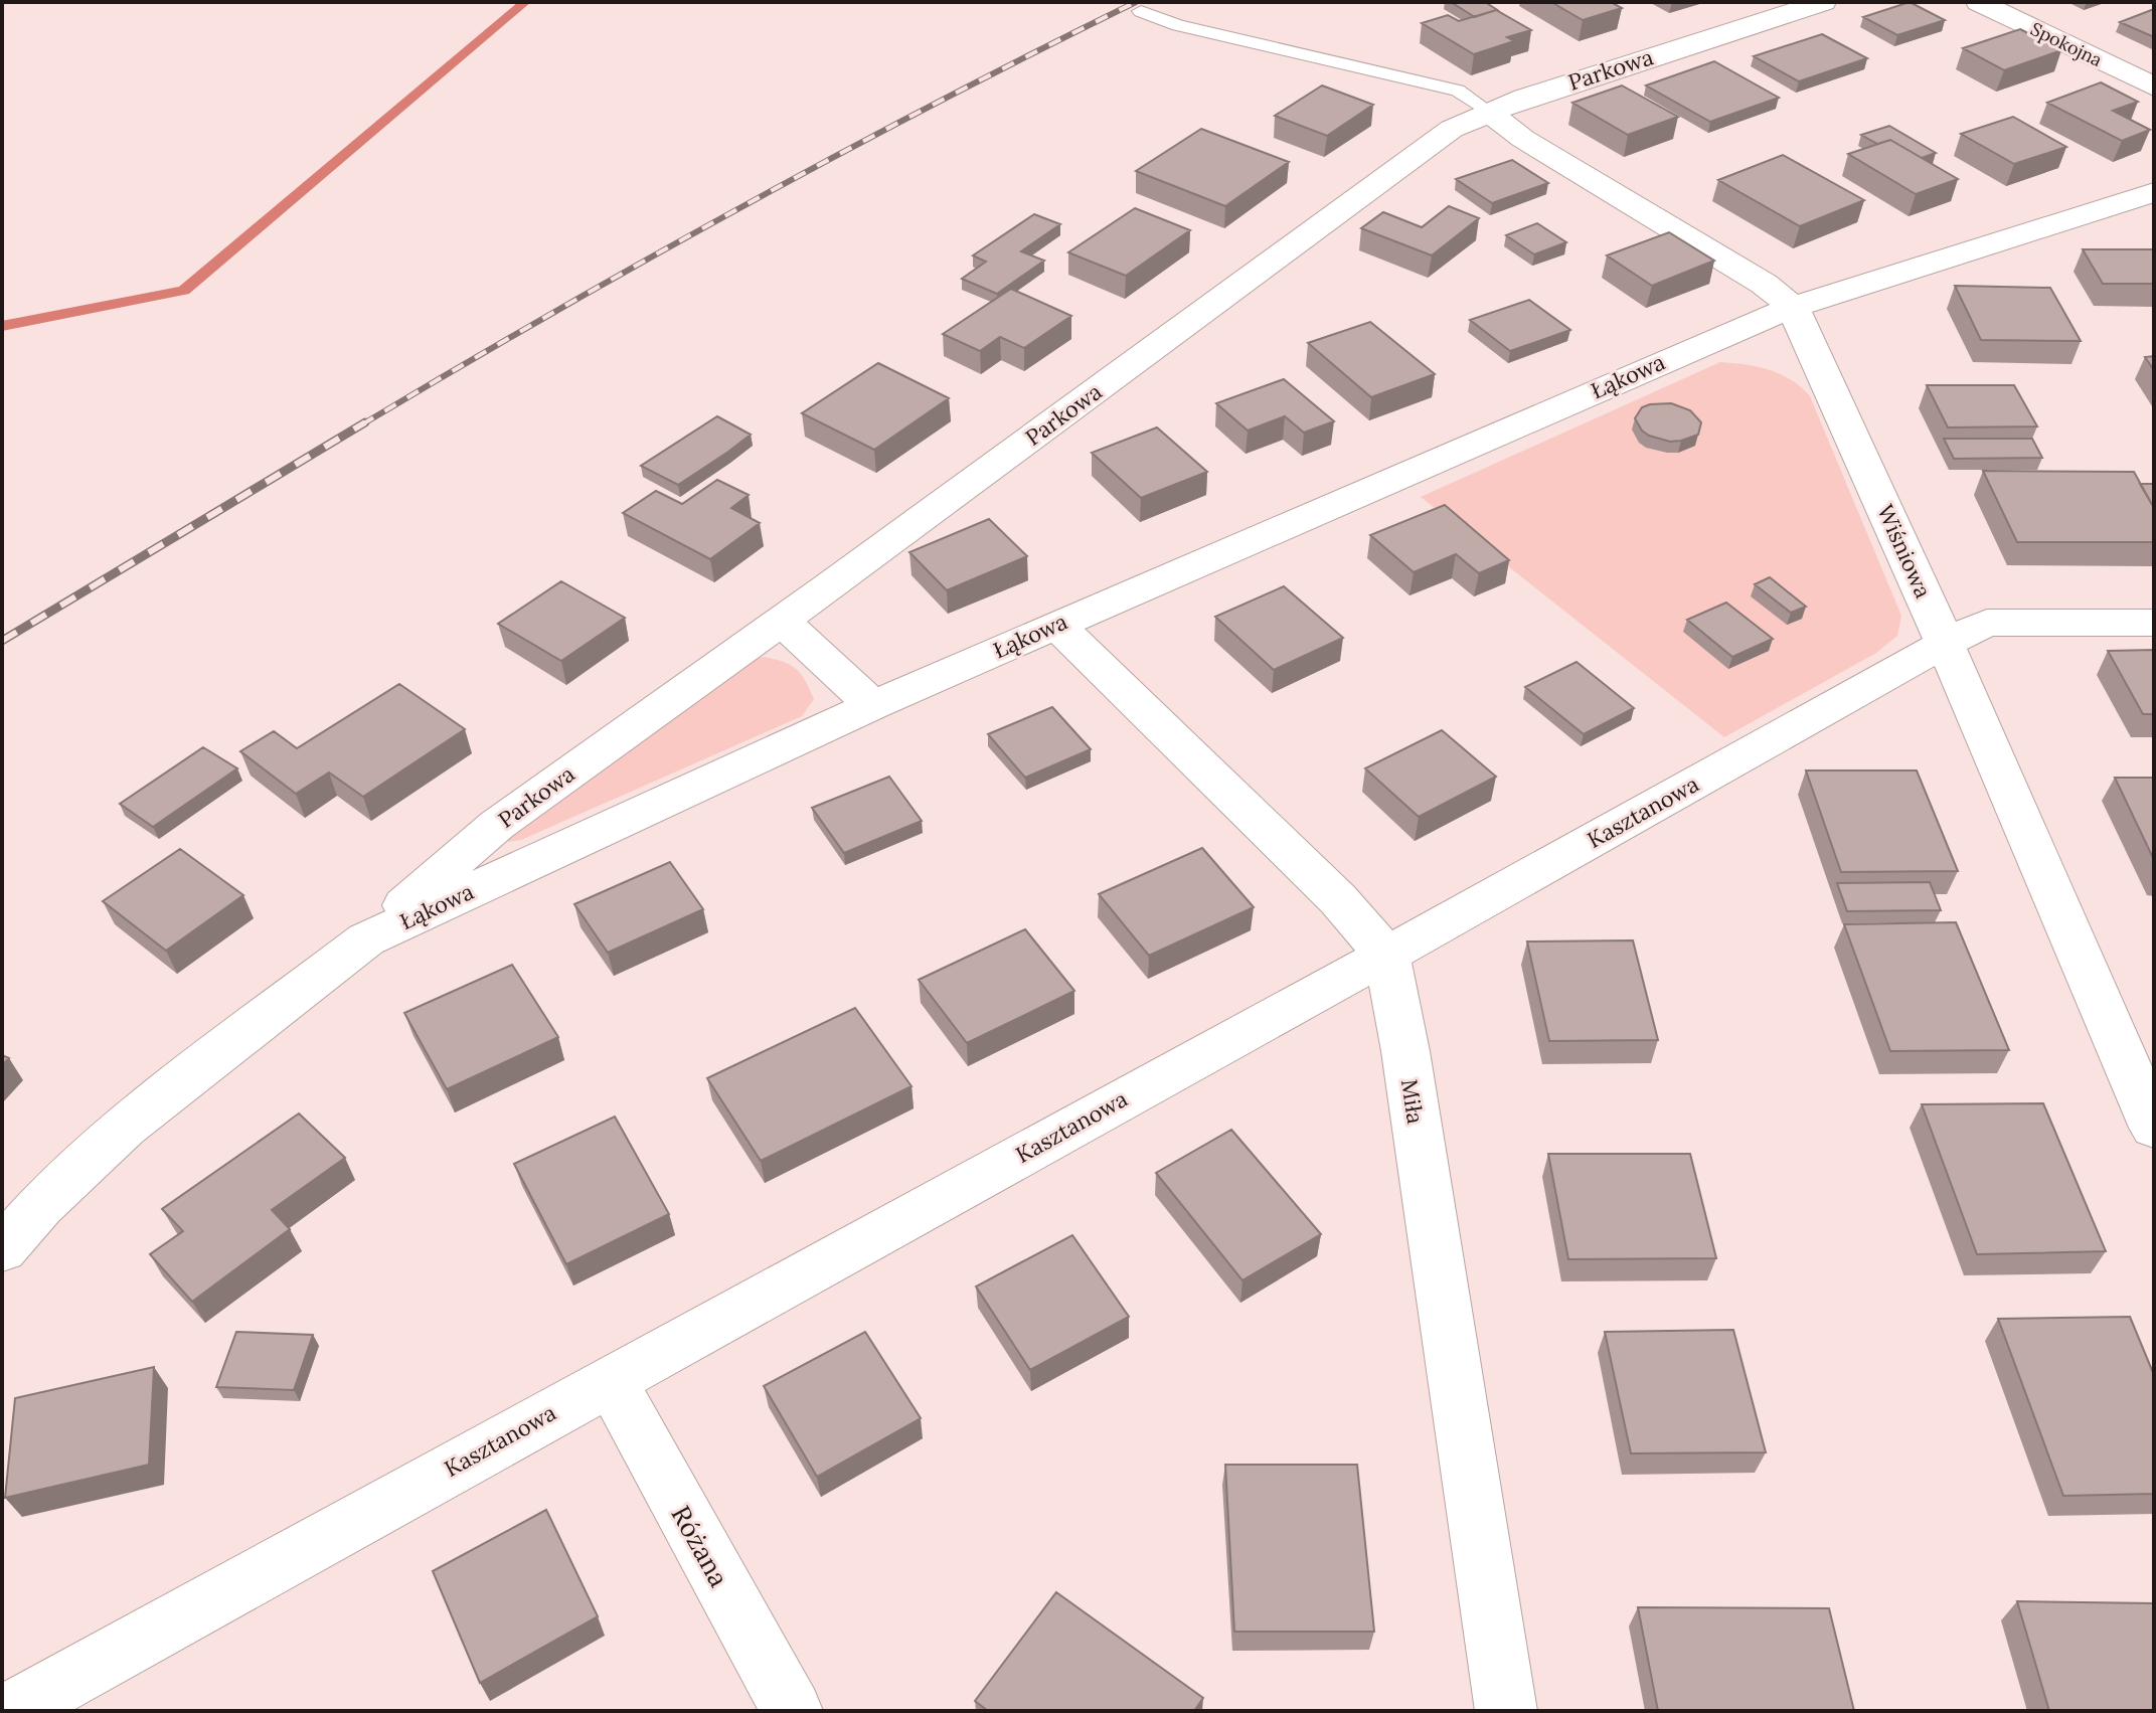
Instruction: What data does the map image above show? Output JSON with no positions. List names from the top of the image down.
{
  "streets": {
    "street": [
      "Spokojna",
      "Parkowa",
      "Łąkowa",
      "Wiśniowa",
      "Kasztanowa",
      "Miła",
      "Różana"
    ]
  },
  "crossings": [
    ["Parkowa", "Łąkowa"],
    ["Parkowa", "Wiśniowa"],
    ["Łąkowa", "Wiśniowa"],
    ["Łąkowa", "Miła"],
    ["Wiśniowa", "Kasztanowa"],
    ["Kasztanowa", "Miła"],
    ["Kasztanowa", "Różana"]
  ]
}
